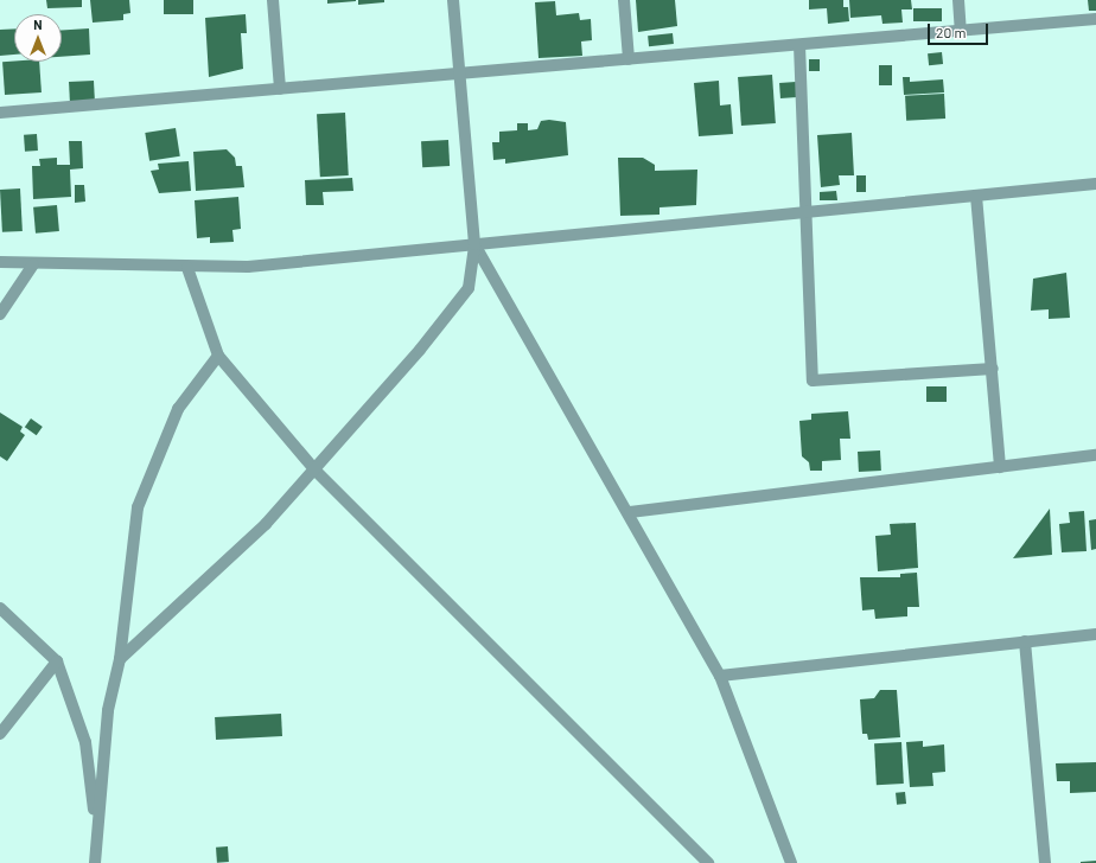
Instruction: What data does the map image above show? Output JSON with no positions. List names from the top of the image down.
{
  "scale_bar": "20 m",
  "north": "top"
}
